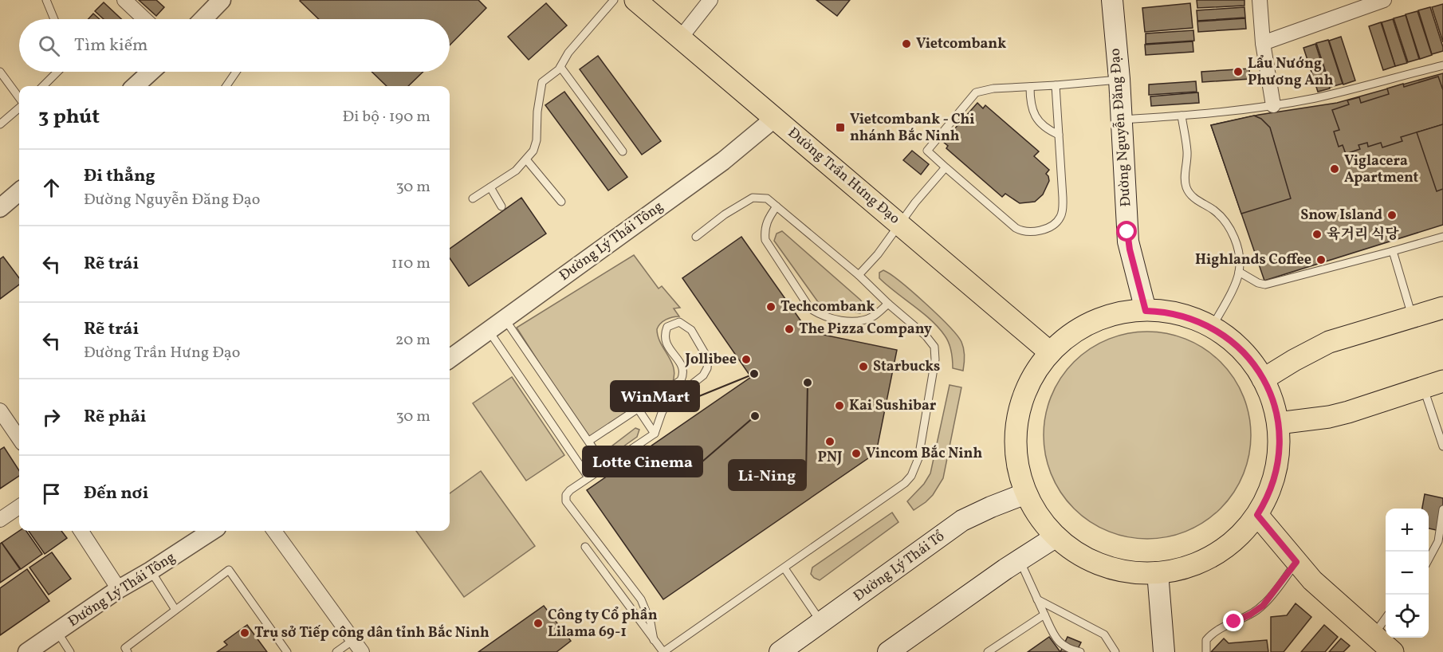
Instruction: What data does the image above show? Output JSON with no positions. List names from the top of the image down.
{
  "streets": {
    "main road": ["Đường Nguyễn Đăng Đạo", "Đường Trần Hưng Đạo", "Đường Lý Thái Tổ"],
    "street": ["Đường Lý Thái Tông"]
  },
  "crossings": [
    ["Đường Trần Hưng Đạo", "Đường Lý Thái Tông"]
  ],
  "places": {
    "other": [
      "Vietcombank",
      "Lẩu Nướng Phương Anh",
      "Viglacera Apartment",
      "Snow Island",
      "육거리 식당",
      "Highlands Coffee",
      "Techcombank",
      "The Pizza Company",
      "Jollibee",
      "Starbucks",
      "WinMart",
      "Li-Ning",
      "Kai Sushibar",
      "Lotte Cinema",
      "PNJ",
      "Vincom Bắc Ninh",
      "Công ty Cổ phần Lilama 69-1",
      "Trụ sở Tiếp công dân tỉnh Bắc Ninh"
    ],
    "transit": ["Vietcombank - Chi nhánh Bắc Ninh"]
  },
  "page": {
    "search": "Tìm kiếm",
    "heading": ["3 phút", "Đi bộ · 190 m"],
    "list": [
      ["Đi thẳng", "Đường Nguyễn Đăng Đạo", "30 m"],
      ["Rẽ trái", "110 m"],
      ["Rẽ trái", "Đường Trần Hưng Đạo", "20 m"],
      ["Rẽ phải", "30 m"],
      "Đến nơi"
    ],
    "map_buttons": ["+", "−"]
  }
}
